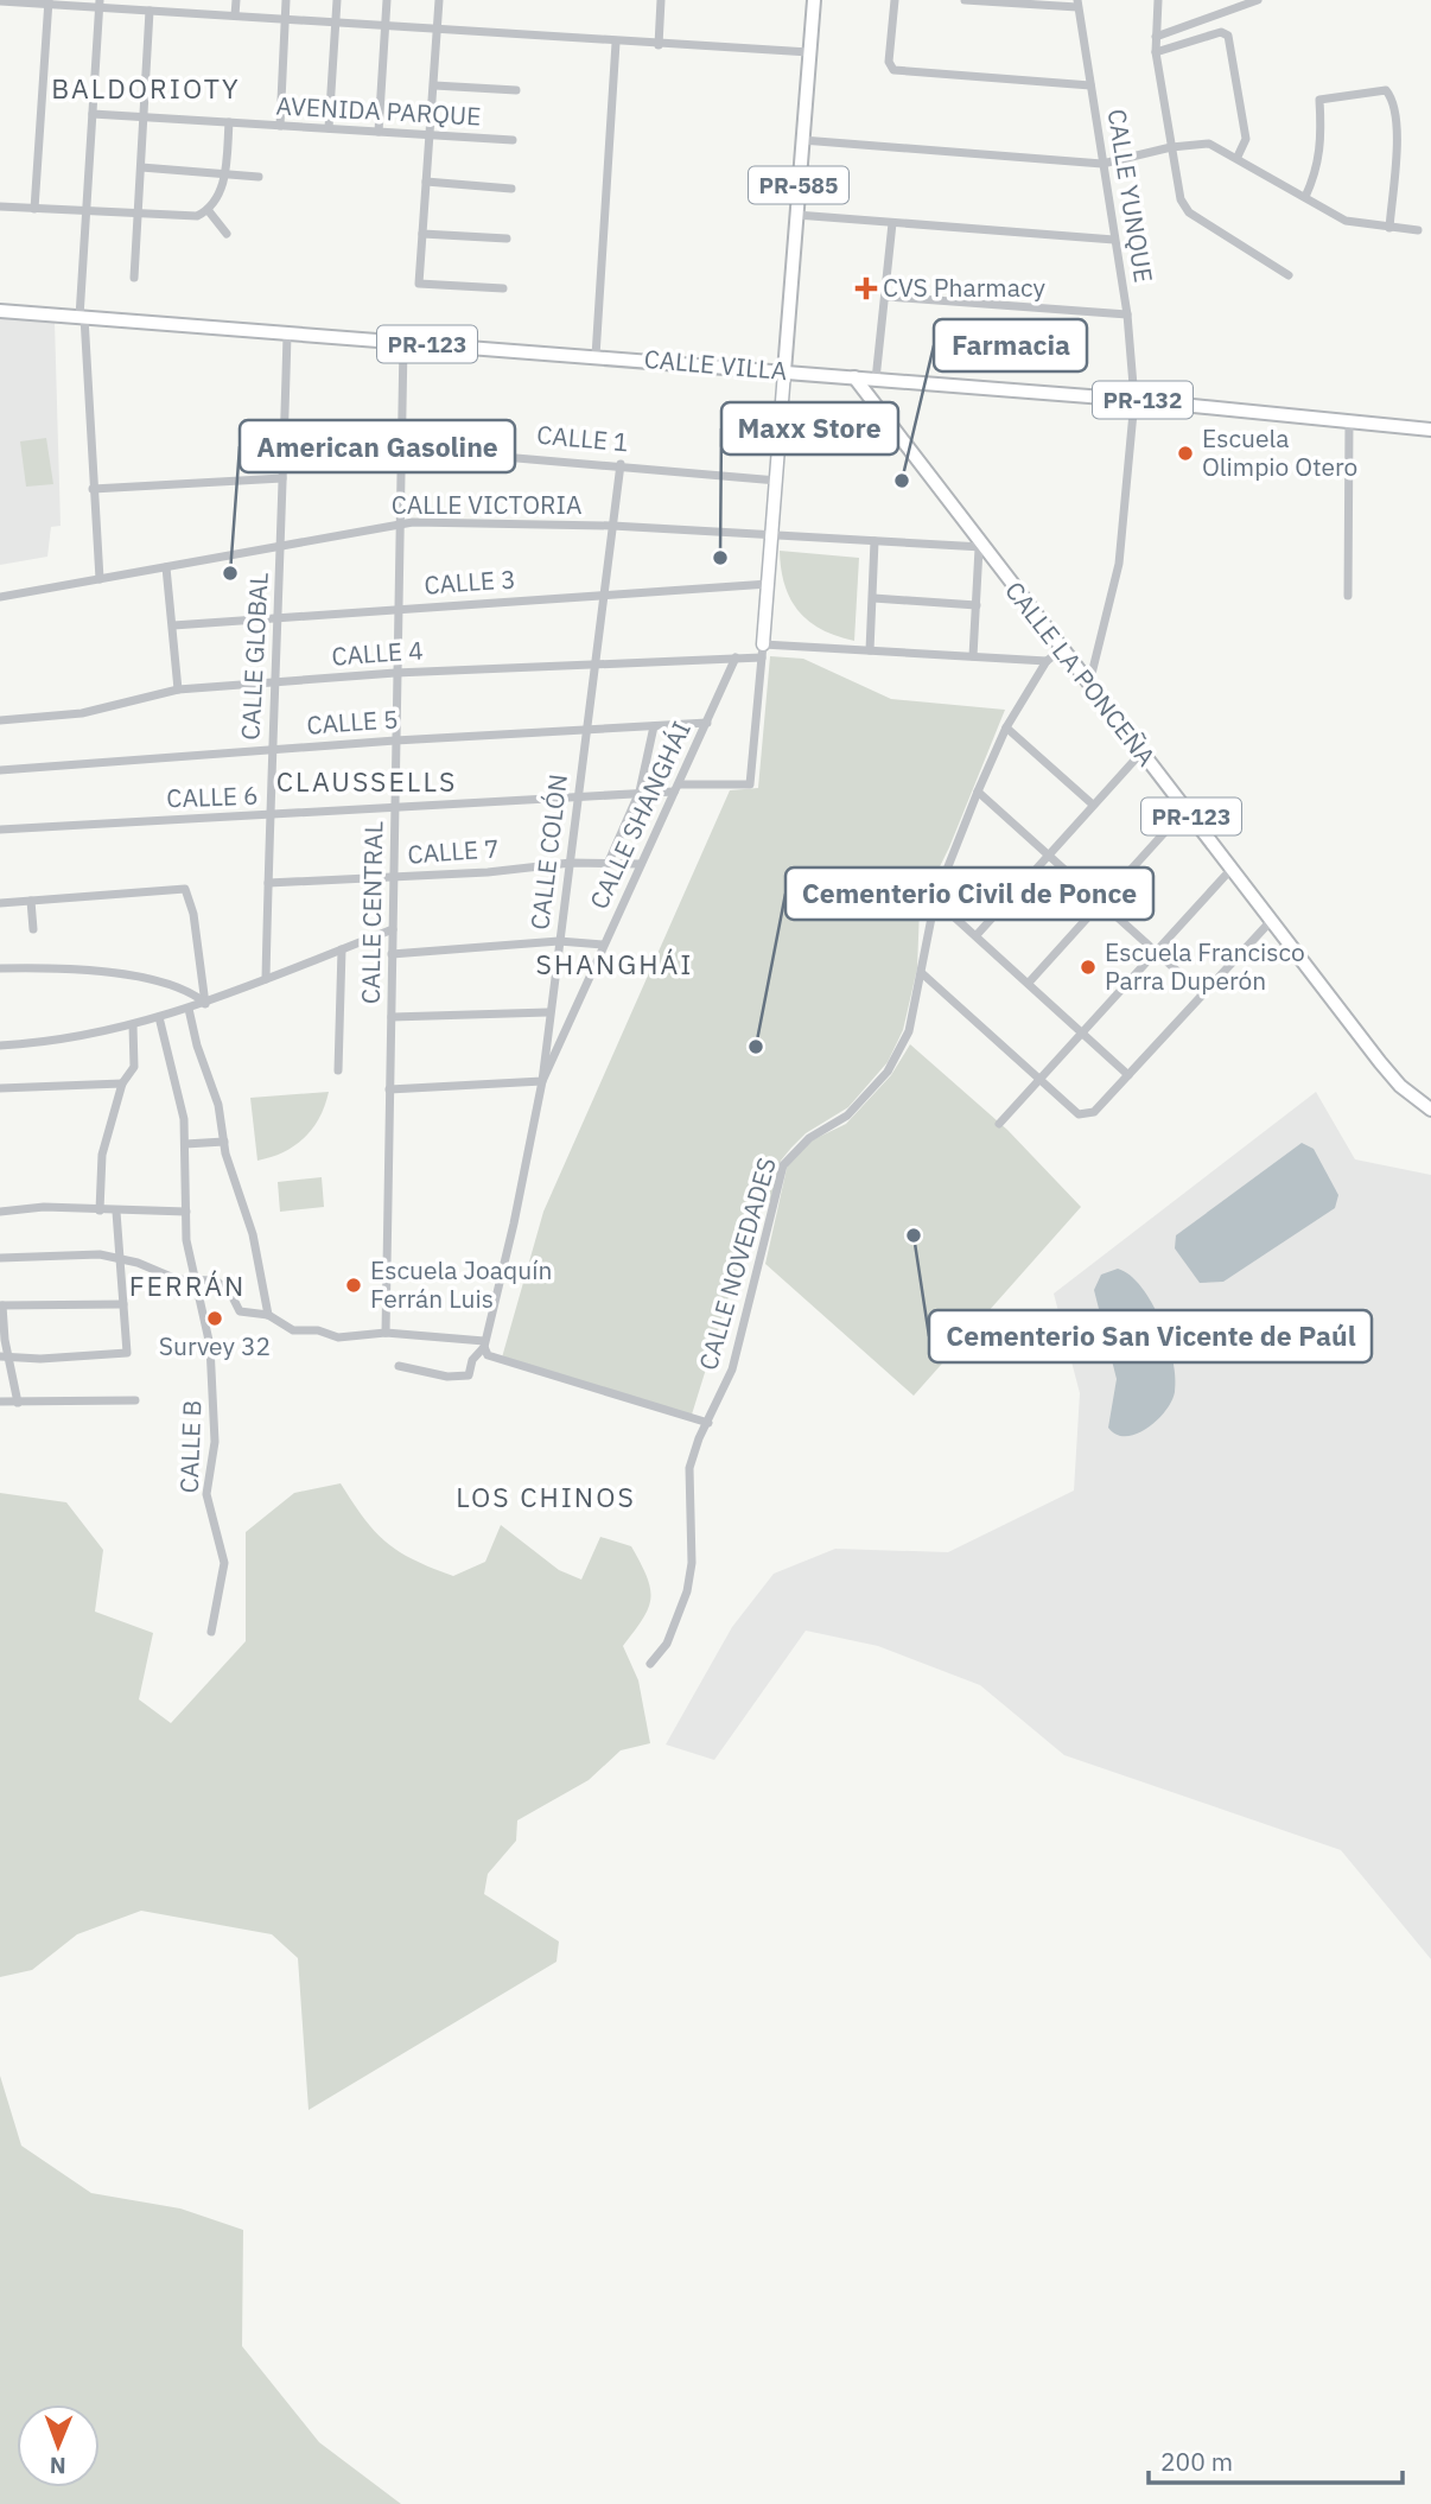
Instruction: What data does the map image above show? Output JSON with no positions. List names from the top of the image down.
{
  "streets": {
    "main road": [
      "PR-585",
      "PR-123",
      "CALLE VILLA",
      "PR-132",
      "CALLE LA PONCEÑA"
    ],
    "street": [
      "AVENIDA PARQUE",
      "CALLE YUNQUE",
      "CALLE 1",
      "CALLE VICTORIA",
      "CALLE 3",
      "CALLE 4",
      "CALLE GLOBAL",
      "CALLE 5",
      "CALLE 6",
      "CALLE SHANGHÁI",
      "CALLE 7",
      "CALLE COLÓN",
      "CALLE CENTRAL",
      "CALLE NOVEDADES",
      "CALLE B"
    ]
  },
  "crossings": [
    ["PR-585", "CALLE VILLA"],
    ["PR-585", "CALLE 1"],
    ["PR-585", "CALLE VICTORIA"],
    ["PR-585", "CALLE 3"],
    ["CALLE YUNQUE", "CALLE VILLA"],
    ["CALLE YUNQUE", "CALLE LA PONCEÑA"],
    ["CALLE VILLA", "CALLE GLOBAL"],
    ["CALLE VILLA", "CALLE LA PONCEÑA"],
    ["CALLE VILLA", "CALLE CENTRAL"],
    ["CALLE 1", "CALLE GLOBAL"],
    ["CALLE 1", "CALLE COLÓN"],
    ["CALLE 1", "CALLE CENTRAL"],
    ["CALLE VICTORIA", "CALLE GLOBAL"],
    ["CALLE VICTORIA", "CALLE LA PONCEÑA"],
    ["CALLE VICTORIA", "CALLE COLÓN"],
    ["CALLE VICTORIA", "CALLE CENTRAL"],
    ["CALLE 3", "CALLE GLOBAL"],
    ["CALLE 3", "CALLE COLÓN"],
    ["CALLE 3", "CALLE CENTRAL"],
    ["CALLE 4", "CALLE GLOBAL"],
    ["CALLE 4", "CALLE 6"],
    ["CALLE 4", "CALLE SHANGHÁI"],
    ["CALLE 4", "CALLE COLÓN"],
    ["CALLE 4", "CALLE CENTRAL"],
    ["CALLE GLOBAL", "CALLE 5"],
    ["CALLE GLOBAL", "CALLE 6"],
    ["CALLE GLOBAL", "CALLE 7"],
    ["CALLE LA PONCEÑA", "CALLE NOVEDADES"],
    ["CALLE 5", "CALLE SHANGHÁI"],
    ["CALLE 5", "CALLE COLÓN"],
    ["CALLE 5", "CALLE CENTRAL"],
    ["CALLE 6", "CALLE SHANGHÁI"],
    ["CALLE 6", "CALLE COLÓN"],
    ["CALLE 6", "CALLE CENTRAL"],
    ["CALLE SHANGHÁI", "CALLE 7"],
    ["CALLE SHANGHÁI", "CALLE COLÓN"],
    ["CALLE 7", "CALLE COLÓN"],
    ["CALLE 7", "CALLE CENTRAL"]
  ],
  "districts": [
    "BALDORIOTY",
    "CLAUSSELLS",
    "SHANGHÁI",
    "FERRÁN",
    "LOS CHINOS"
  ],
  "places": {
    "health": ["CVS Pharmacy"],
    "other": [
      "Escuela Olimpio Otero",
      "Farmacia",
      "Maxx Store",
      "American Gasoline",
      "Escuela Francisco Parra Duperón",
      "Cementerio Civil de Ponce",
      "Cementerio San Vicente de Paúl",
      "Escuela Joaquín Ferrán Luis",
      "Survey 32"
    ]
  },
  "scale_bar": "200 m",
  "north": "bottom"
}
